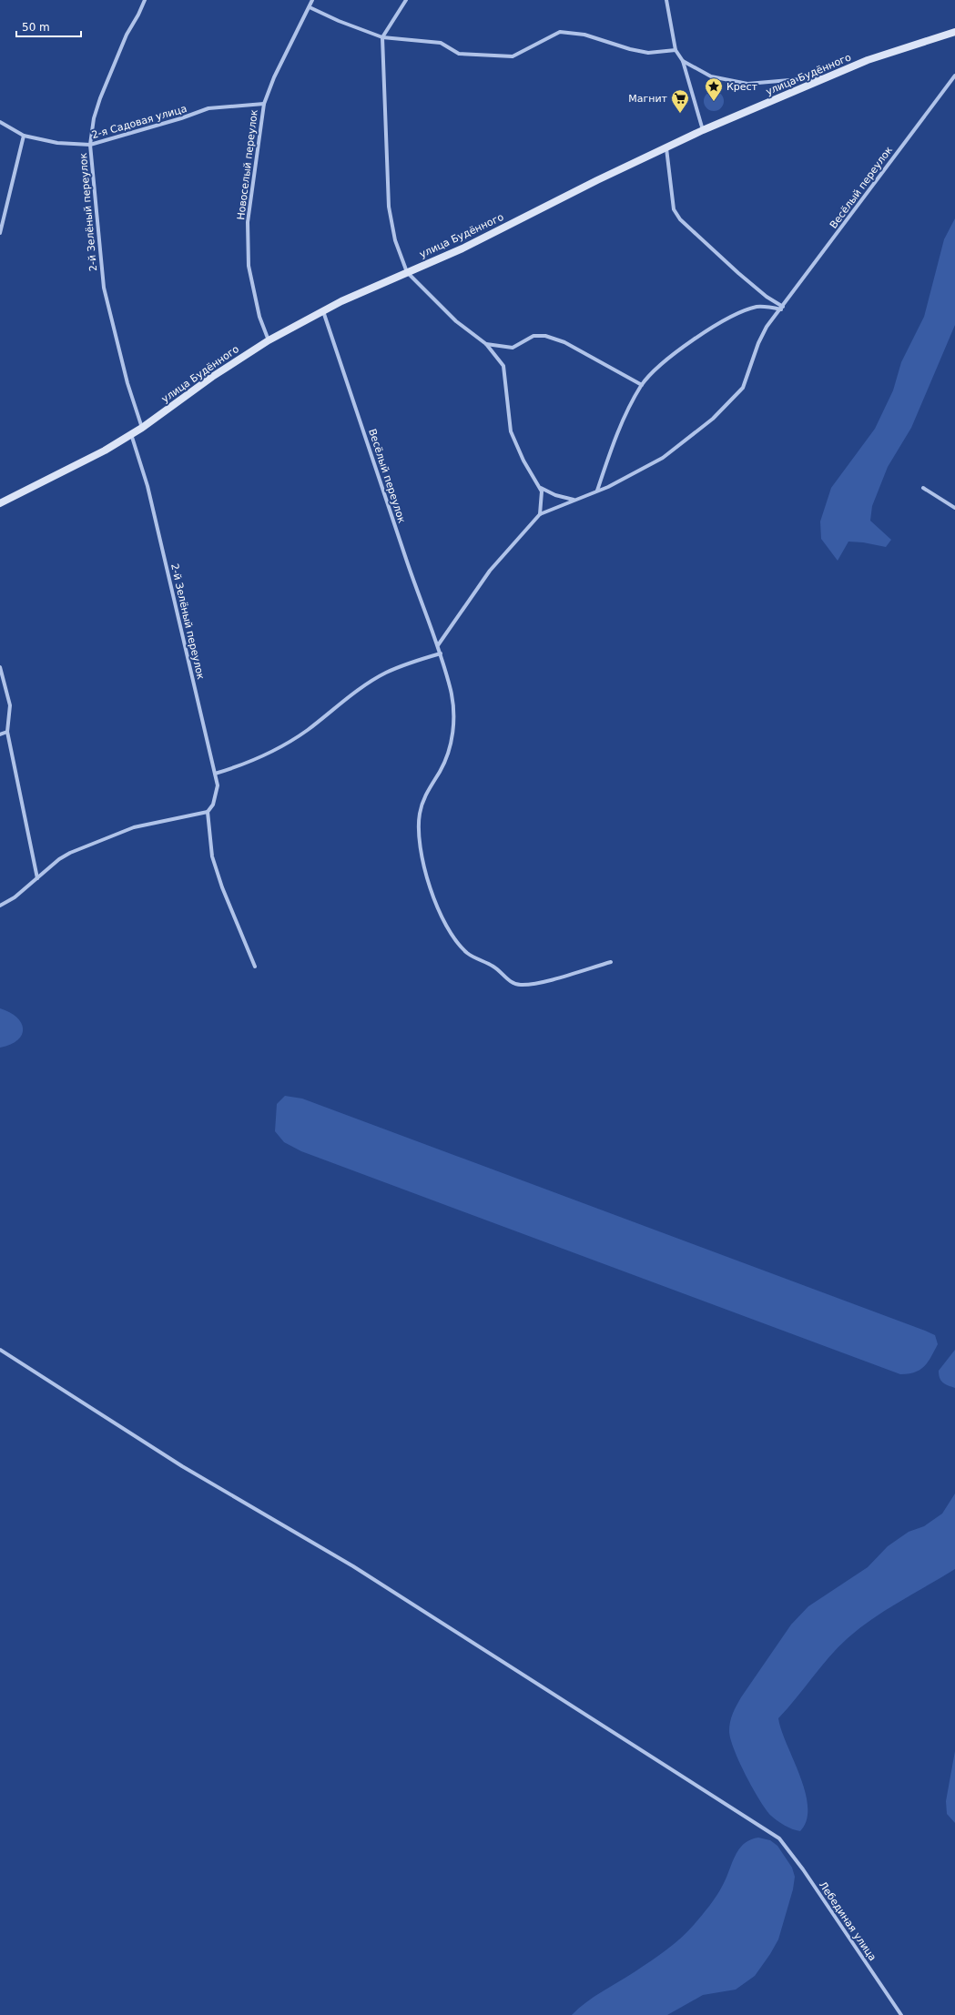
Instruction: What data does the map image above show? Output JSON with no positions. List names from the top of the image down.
{
  "streets": {
    "main road": ["улица Будённого"],
    "street": [
      "2-я Садовая улица",
      "Новоселый переулок",
      "Весёлый переулок",
      "2-й Зелёный переулок",
      "Лебединая улица"
    ]
  },
  "crossings": [
    ["улица Будённого", "Новоселый переулок"],
    ["улица Будённого", "Весёлый переулок"],
    ["улица Будённого", "2-й Зелёный переулок"],
    ["2-я Садовая улица", "Новоселый переулок"],
    ["2-я Садовая улица", "2-й Зелёный переулок"]
  ],
  "places": {
    "place": ["Крест"],
    "supermarket": ["Магнит"]
  },
  "scale_bar": "50 m"
}
